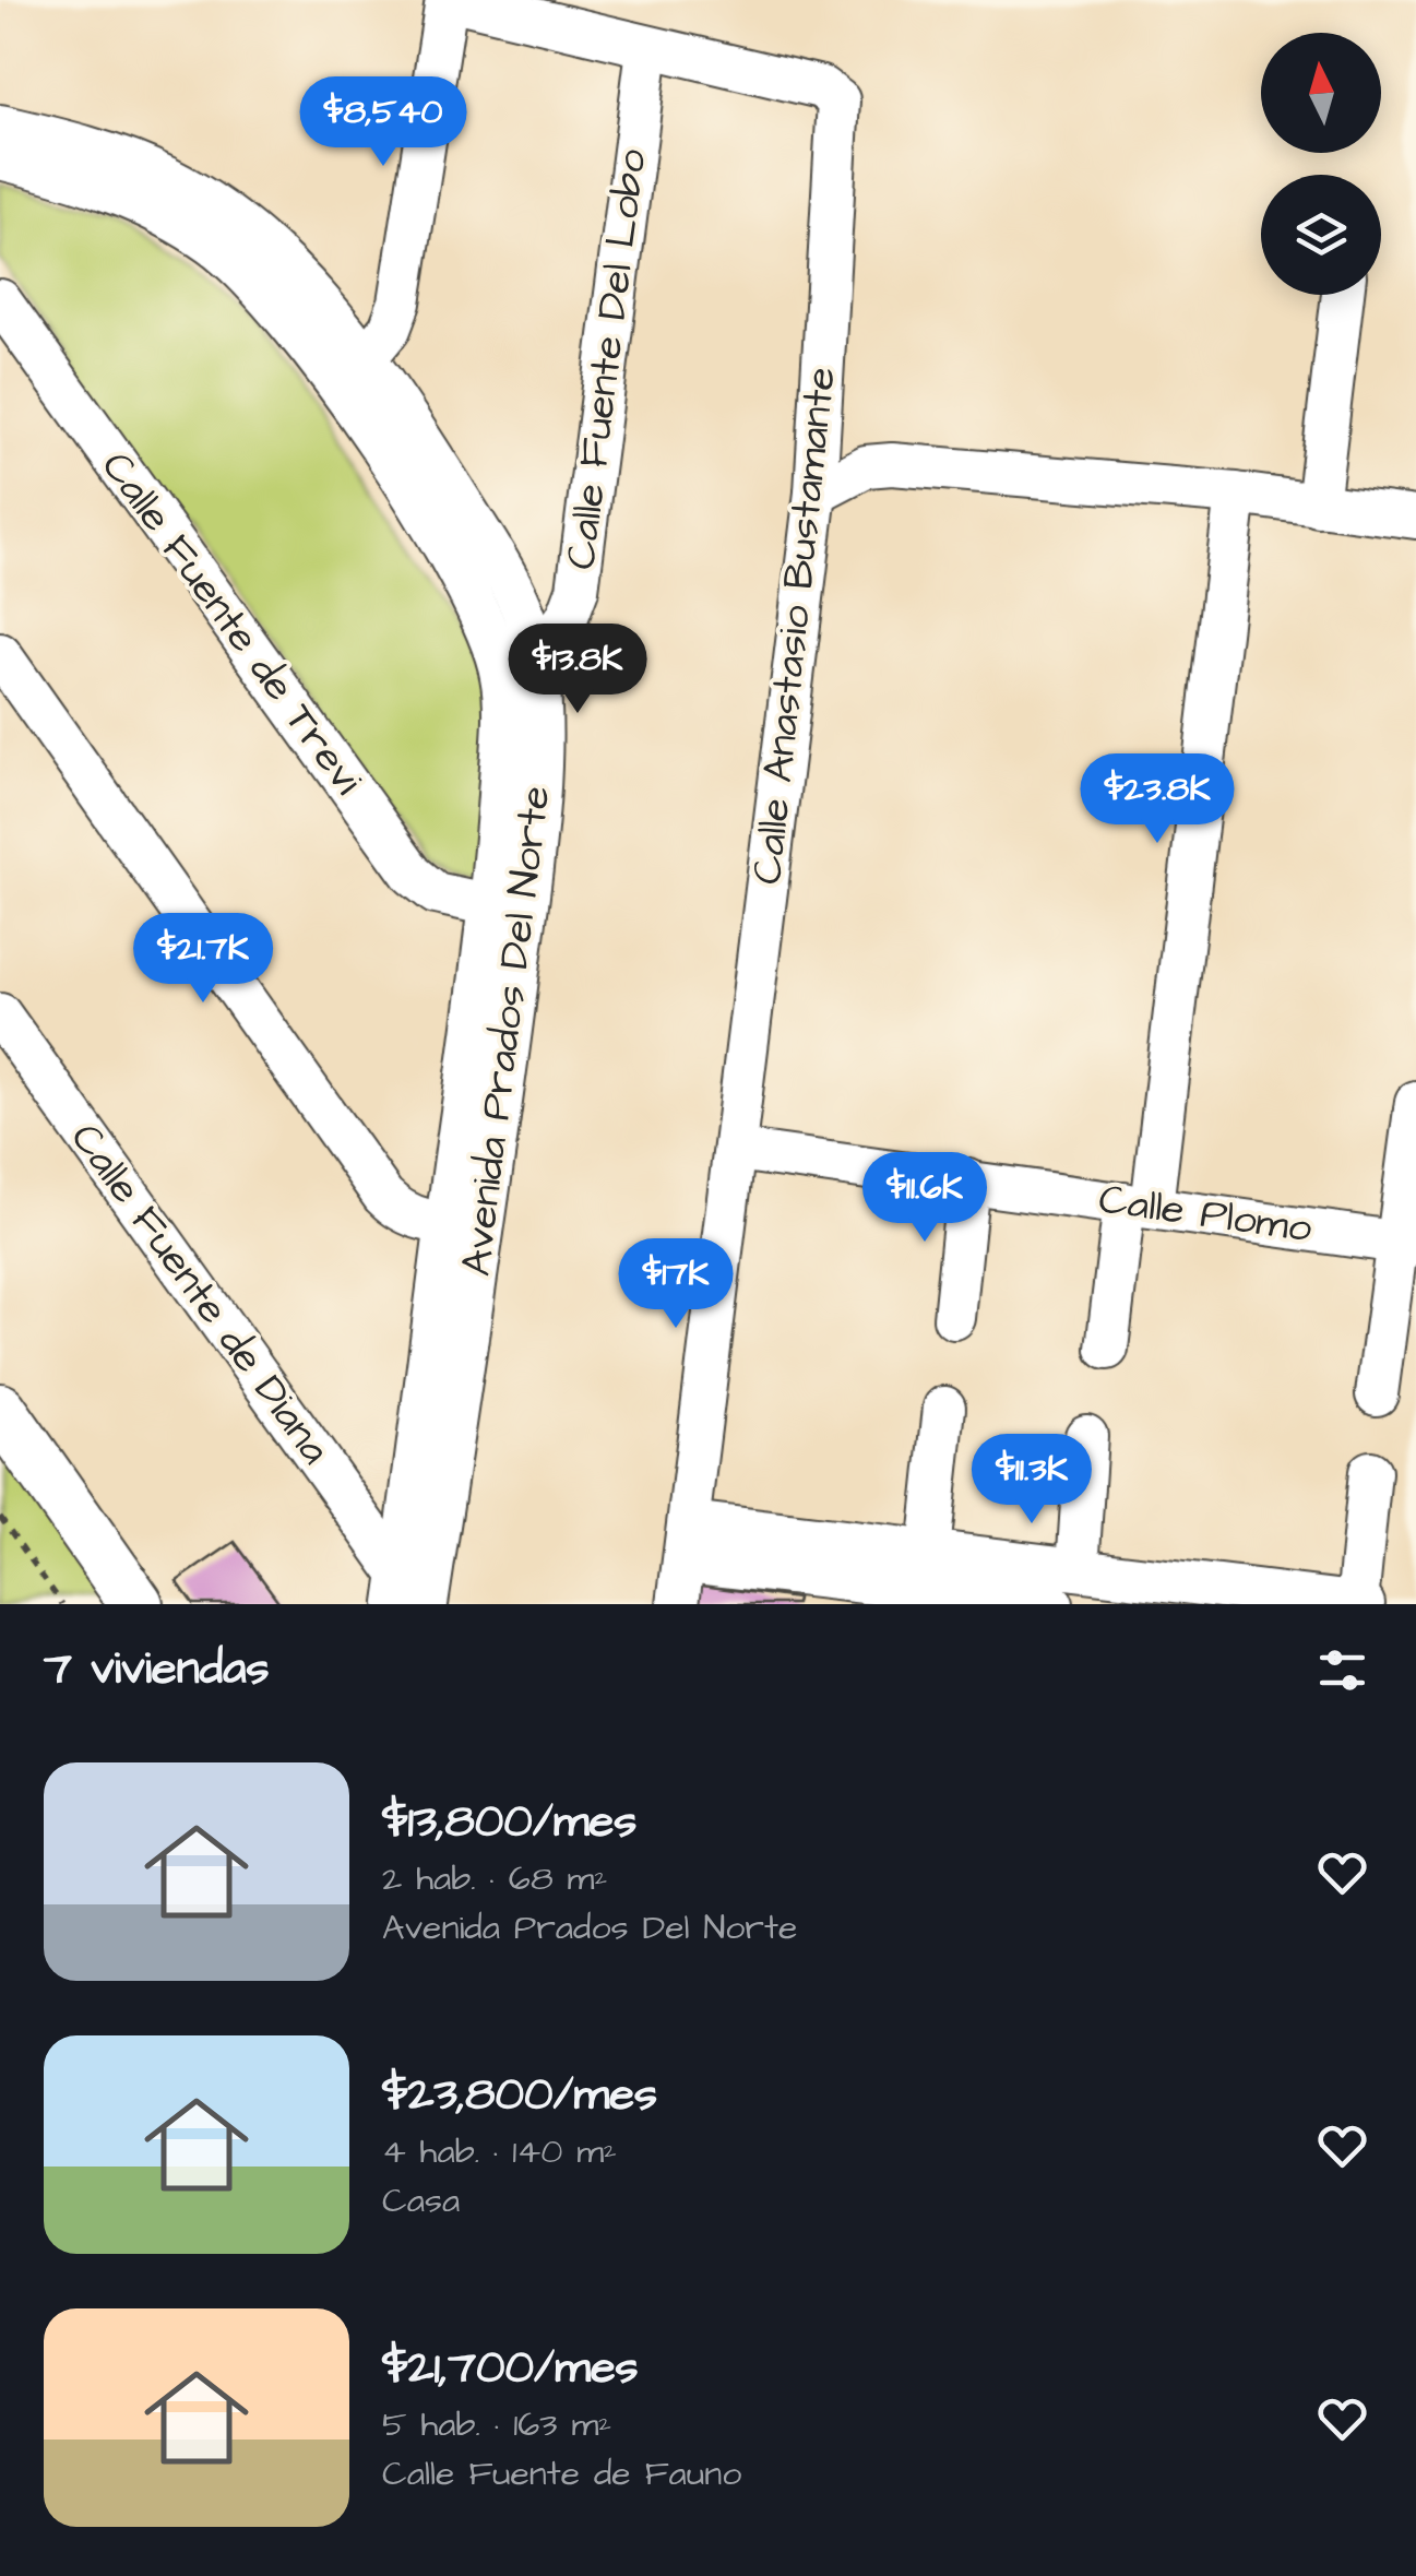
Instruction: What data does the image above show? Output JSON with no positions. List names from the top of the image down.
{
  "streets": {
    "street": [
      "Calle Fuente Del Lobo",
      "Calle Fuente de Trevi",
      "Calle Anastasio Bustamante",
      "Avenida Prados Del Norte",
      "Calle Plomo",
      "Calle Fuente de Diana"
    ]
  },
  "crossings": [
    ["Calle Fuente Del Lobo", "Calle Anastasio Bustamante"],
    ["Calle Fuente Del Lobo", "Avenida Prados Del Norte"],
    ["Calle Anastasio Bustamante", "Calle Plomo"],
    ["Avenida Prados Del Norte", "Calle Fuente de Diana"]
  ],
  "north": "top",
  "page": {
    "price": [
      "$8,540",
      "$13.8K",
      "$23.8K",
      "$21.7K",
      "$11.6K",
      "$17K",
      "$11.3K"
    ],
    "heading": "7 viviendas",
    "list": [
      {
        "name": "$13,800/mes",
        "note": "2 hab. · 68 m² · Avenida Prados Del Norte"
      },
      {
        "name": "$23,800/mes",
        "note": "4 hab. · 140 m² · Casa"
      },
      {
        "name": "$21,700/mes",
        "note": "5 hab. · 163 m² · Calle Fuente de Fauno"
      }
    ]
  }
}
